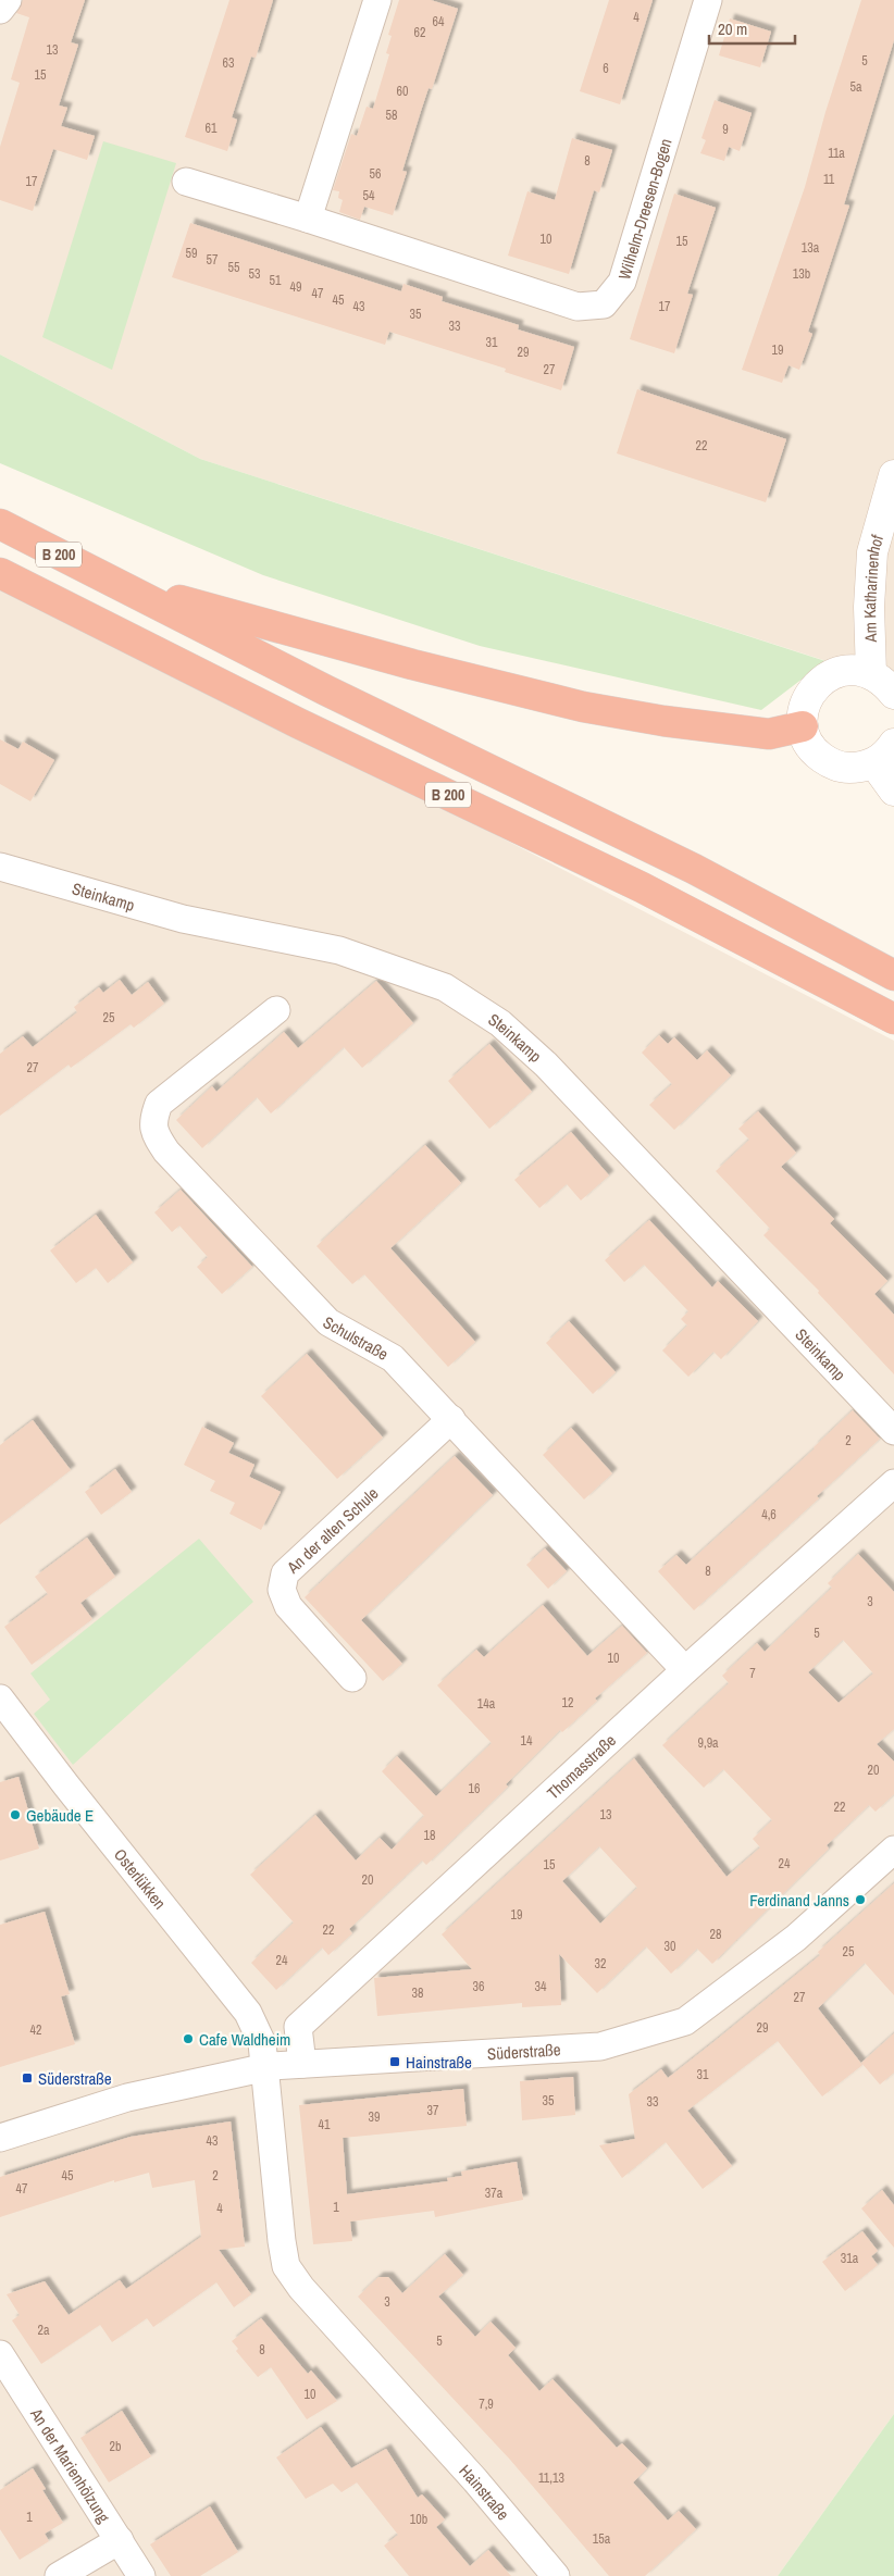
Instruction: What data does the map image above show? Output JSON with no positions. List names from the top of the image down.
{
  "streets": {
    "highway": ["B 200"],
    "main road": ["Am Katharinenhof"],
    "street": [
      "Wilhelm-Dreesen-Bogen",
      "Steinkamp",
      "Schulstraße",
      "An der alten Schule",
      "Thomasstraße",
      "Osterlükken",
      "Süderstraße",
      "An der Marienhölzung",
      "Hainstraße"
    ]
  },
  "crossings": [
    ["Schulstraße", "An der alten Schule"],
    ["Schulstraße", "Thomasstraße"],
    ["Thomasstraße", "Süderstraße"],
    ["Osterlükken", "Süderstraße"],
    ["Osterlükken", "Hainstraße"],
    ["Süderstraße", "Hainstraße"]
  ],
  "places": {
    "other": ["Gebäude E", "Ferdinand Janns", "Cafe Waldheim"],
    "transit": ["Hainstraße", "Süderstraße"]
  },
  "house_numbers": [
    "4",
    "64",
    "62",
    "13",
    "5",
    "63",
    "6",
    "15",
    "5a",
    "60",
    "58",
    "61",
    "9",
    "11a",
    "8",
    "56",
    "11",
    "17",
    "54",
    "10",
    "15",
    "13a",
    "59",
    "57",
    "55",
    "53",
    "13b",
    "51",
    "49",
    "47",
    "45",
    "43",
    "17",
    "35",
    "33",
    "31",
    "19",
    "29",
    "27",
    "22",
    "25",
    "27",
    "2",
    "4,6",
    "8",
    "3",
    "5",
    "10",
    "7",
    "12",
    "14a",
    "14",
    "9,9a",
    "20",
    "16",
    "22",
    "13",
    "18",
    "24",
    "15",
    "20",
    "19",
    "22",
    "28",
    "30",
    "25",
    "24",
    "32",
    "36",
    "34",
    "38",
    "27",
    "29",
    "42",
    "31",
    "35",
    "33",
    "37",
    "39",
    "41",
    "43",
    "45",
    "2",
    "47",
    "37a",
    "1",
    "4",
    "31a",
    "3",
    "2a",
    "5",
    "8",
    "10",
    "7,9",
    "2b",
    "11,13",
    "1",
    "10b",
    "15a"
  ],
  "scale_bar": "20 m"
}
